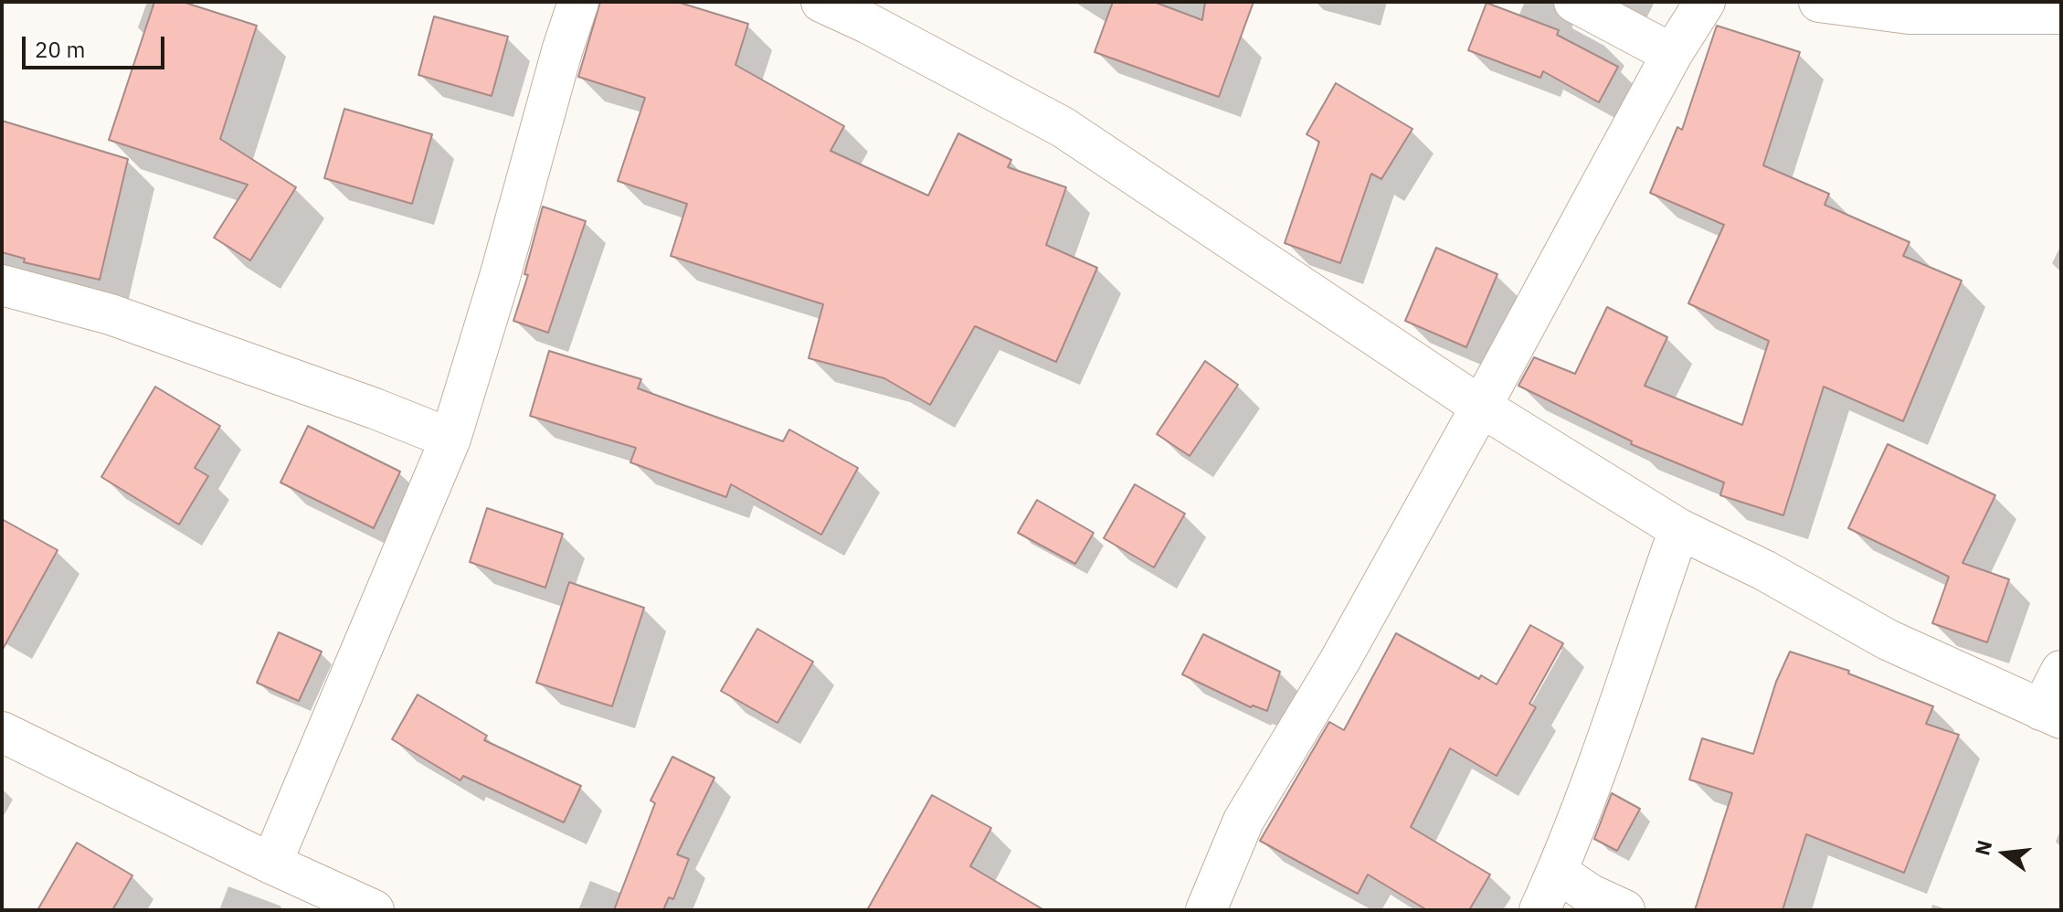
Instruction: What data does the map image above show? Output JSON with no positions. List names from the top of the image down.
{
  "scale_bar": "20 m",
  "north": "left"
}
